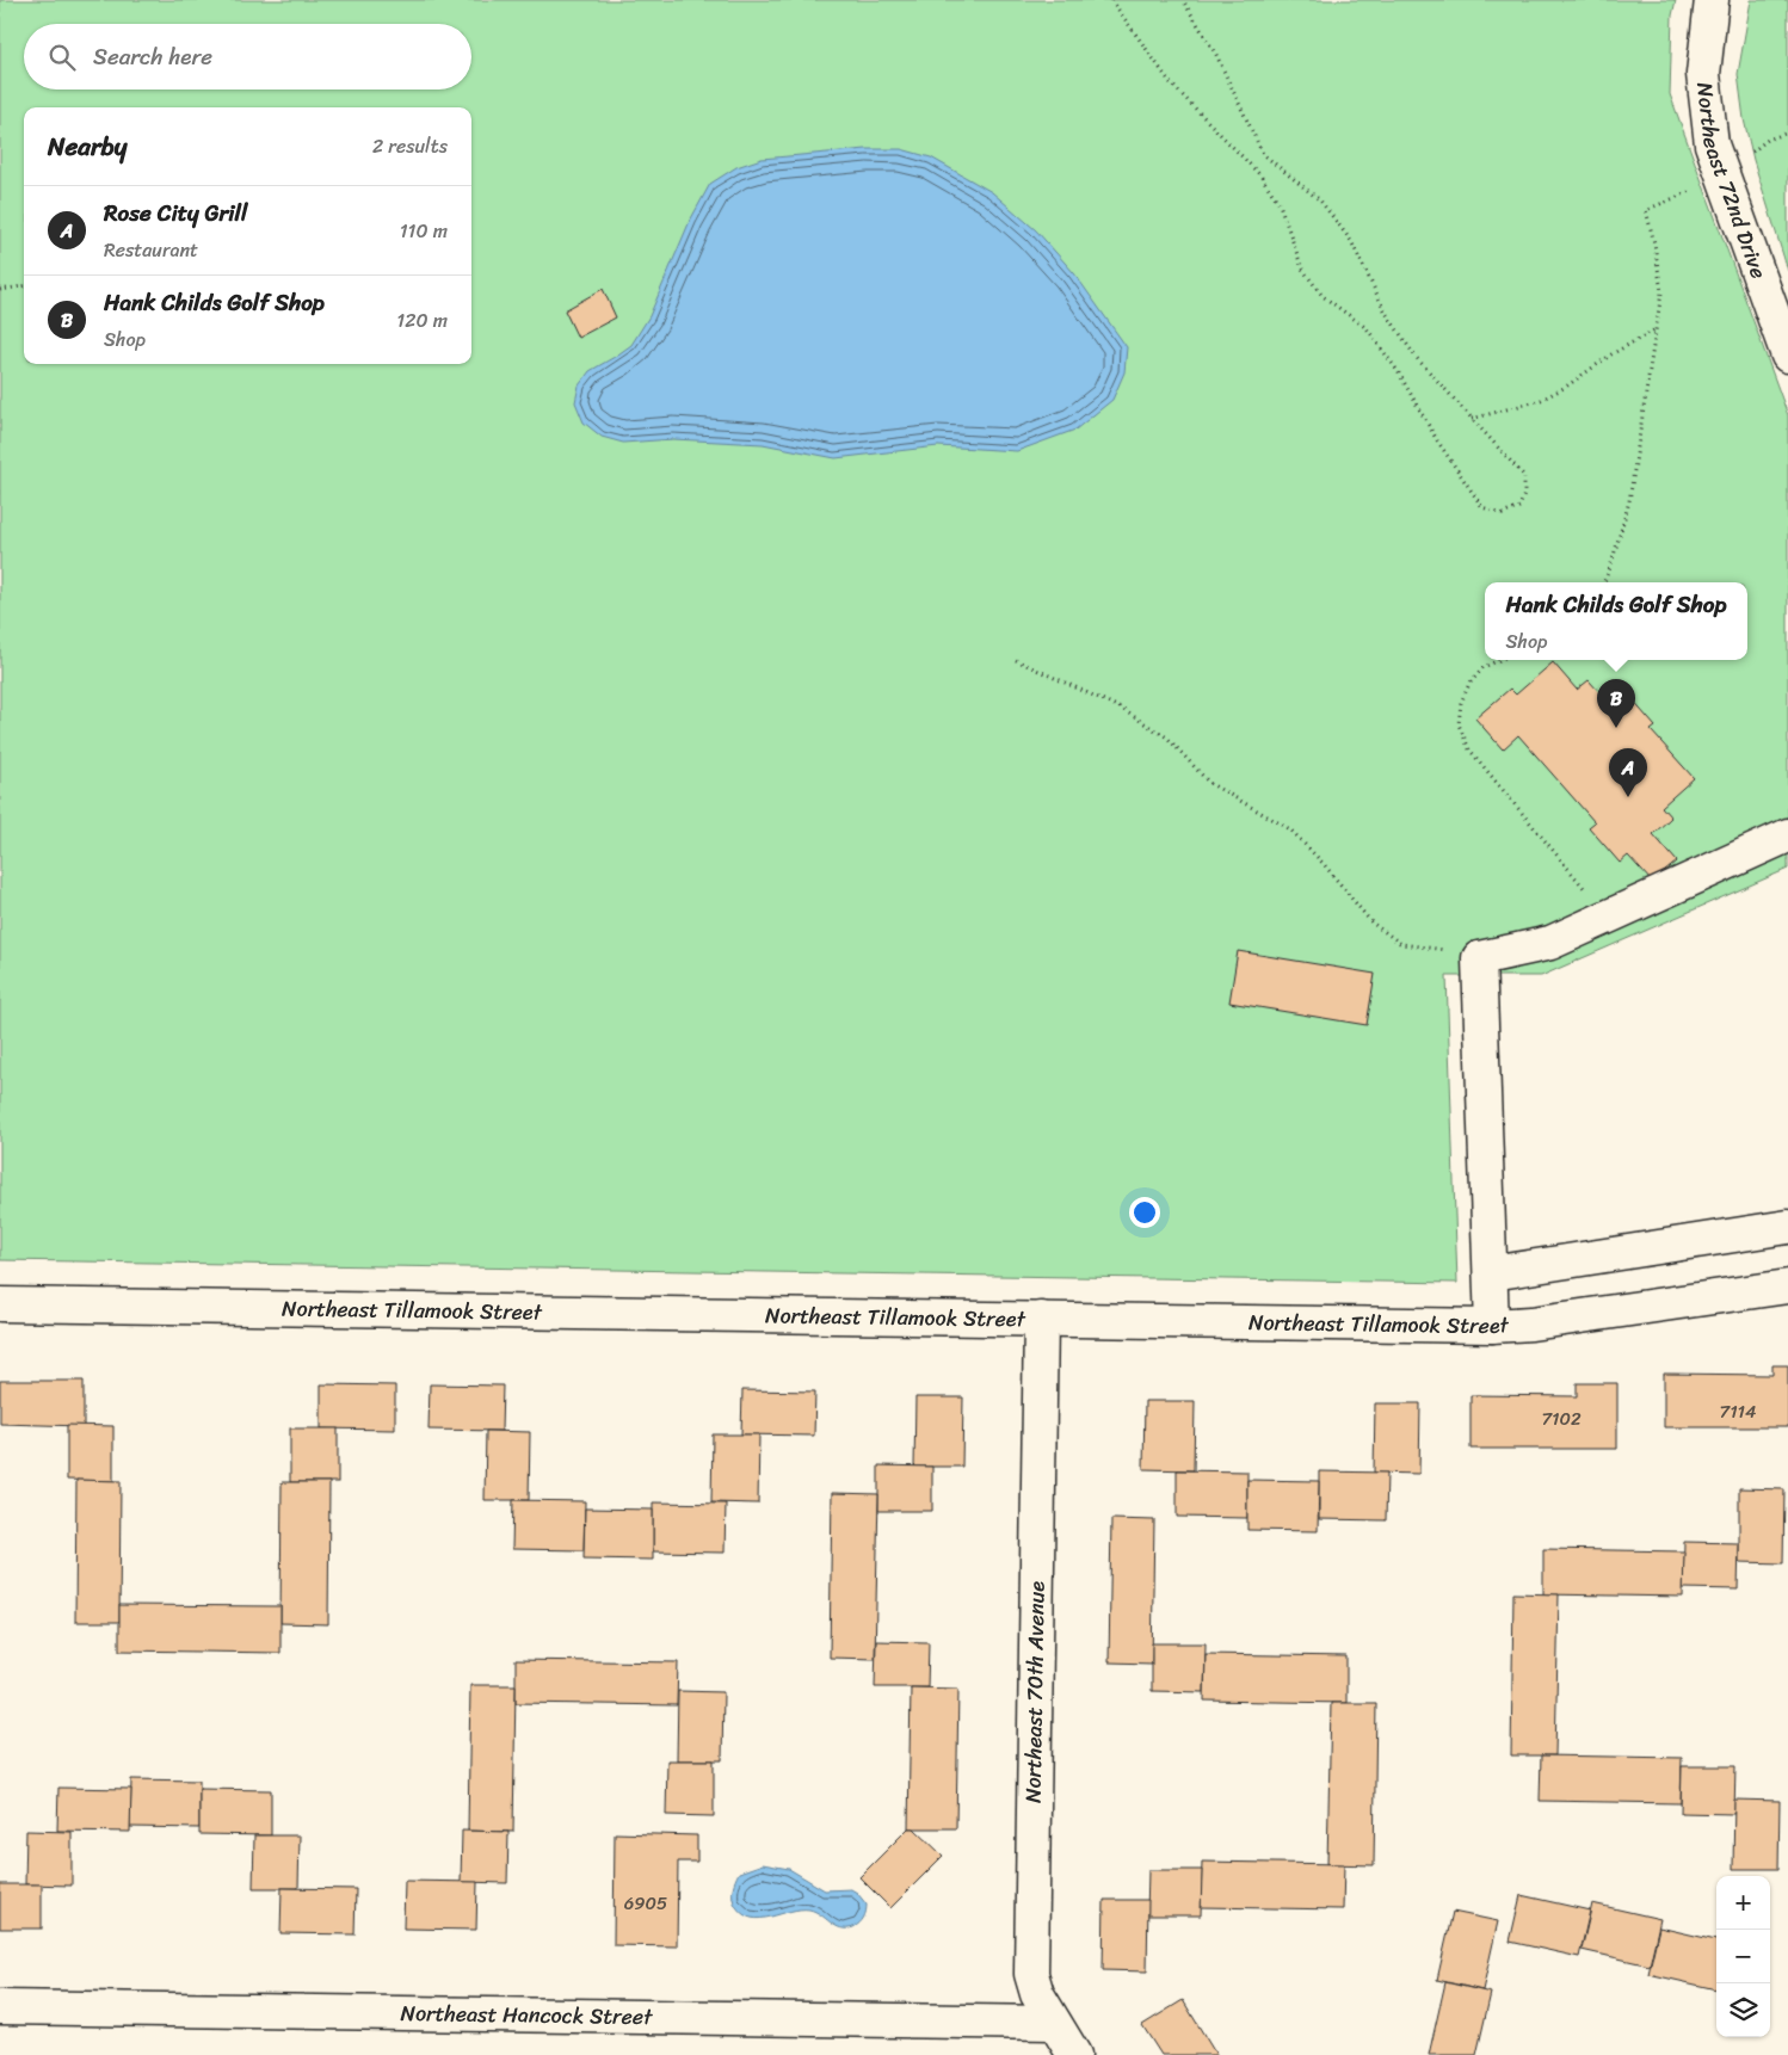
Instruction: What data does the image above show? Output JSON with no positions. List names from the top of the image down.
{
  "streets": {
    "street": [
      "Northeast 72nd Drive",
      "Northeast Tillamook Street",
      "Northeast 70th Avenue",
      "Northeast Hancock Street"
    ]
  },
  "crossings": [
    ["Northeast Tillamook Street", "Northeast 70th Avenue"],
    ["Northeast 70th Avenue", "Northeast Hancock Street"]
  ],
  "house_numbers": ["7114", "7102", "6905"],
  "page": {
    "search": "Search here",
    "heading": ["Nearby", "2 results"],
    "list": [
      {
        "mark": "A",
        "name": "Rose City Grill",
        "note": "Restaurant",
        "value": "110 m"
      },
      {
        "mark": "B",
        "name": "Hank Childs Golf Shop",
        "note": "Shop",
        "value": "120 m"
      }
    ],
    "popup": ["Hank Childs Golf Shop", "Shop"],
    "pins": ["B", "A"],
    "map_buttons": ["+", "−"]
  }
}
